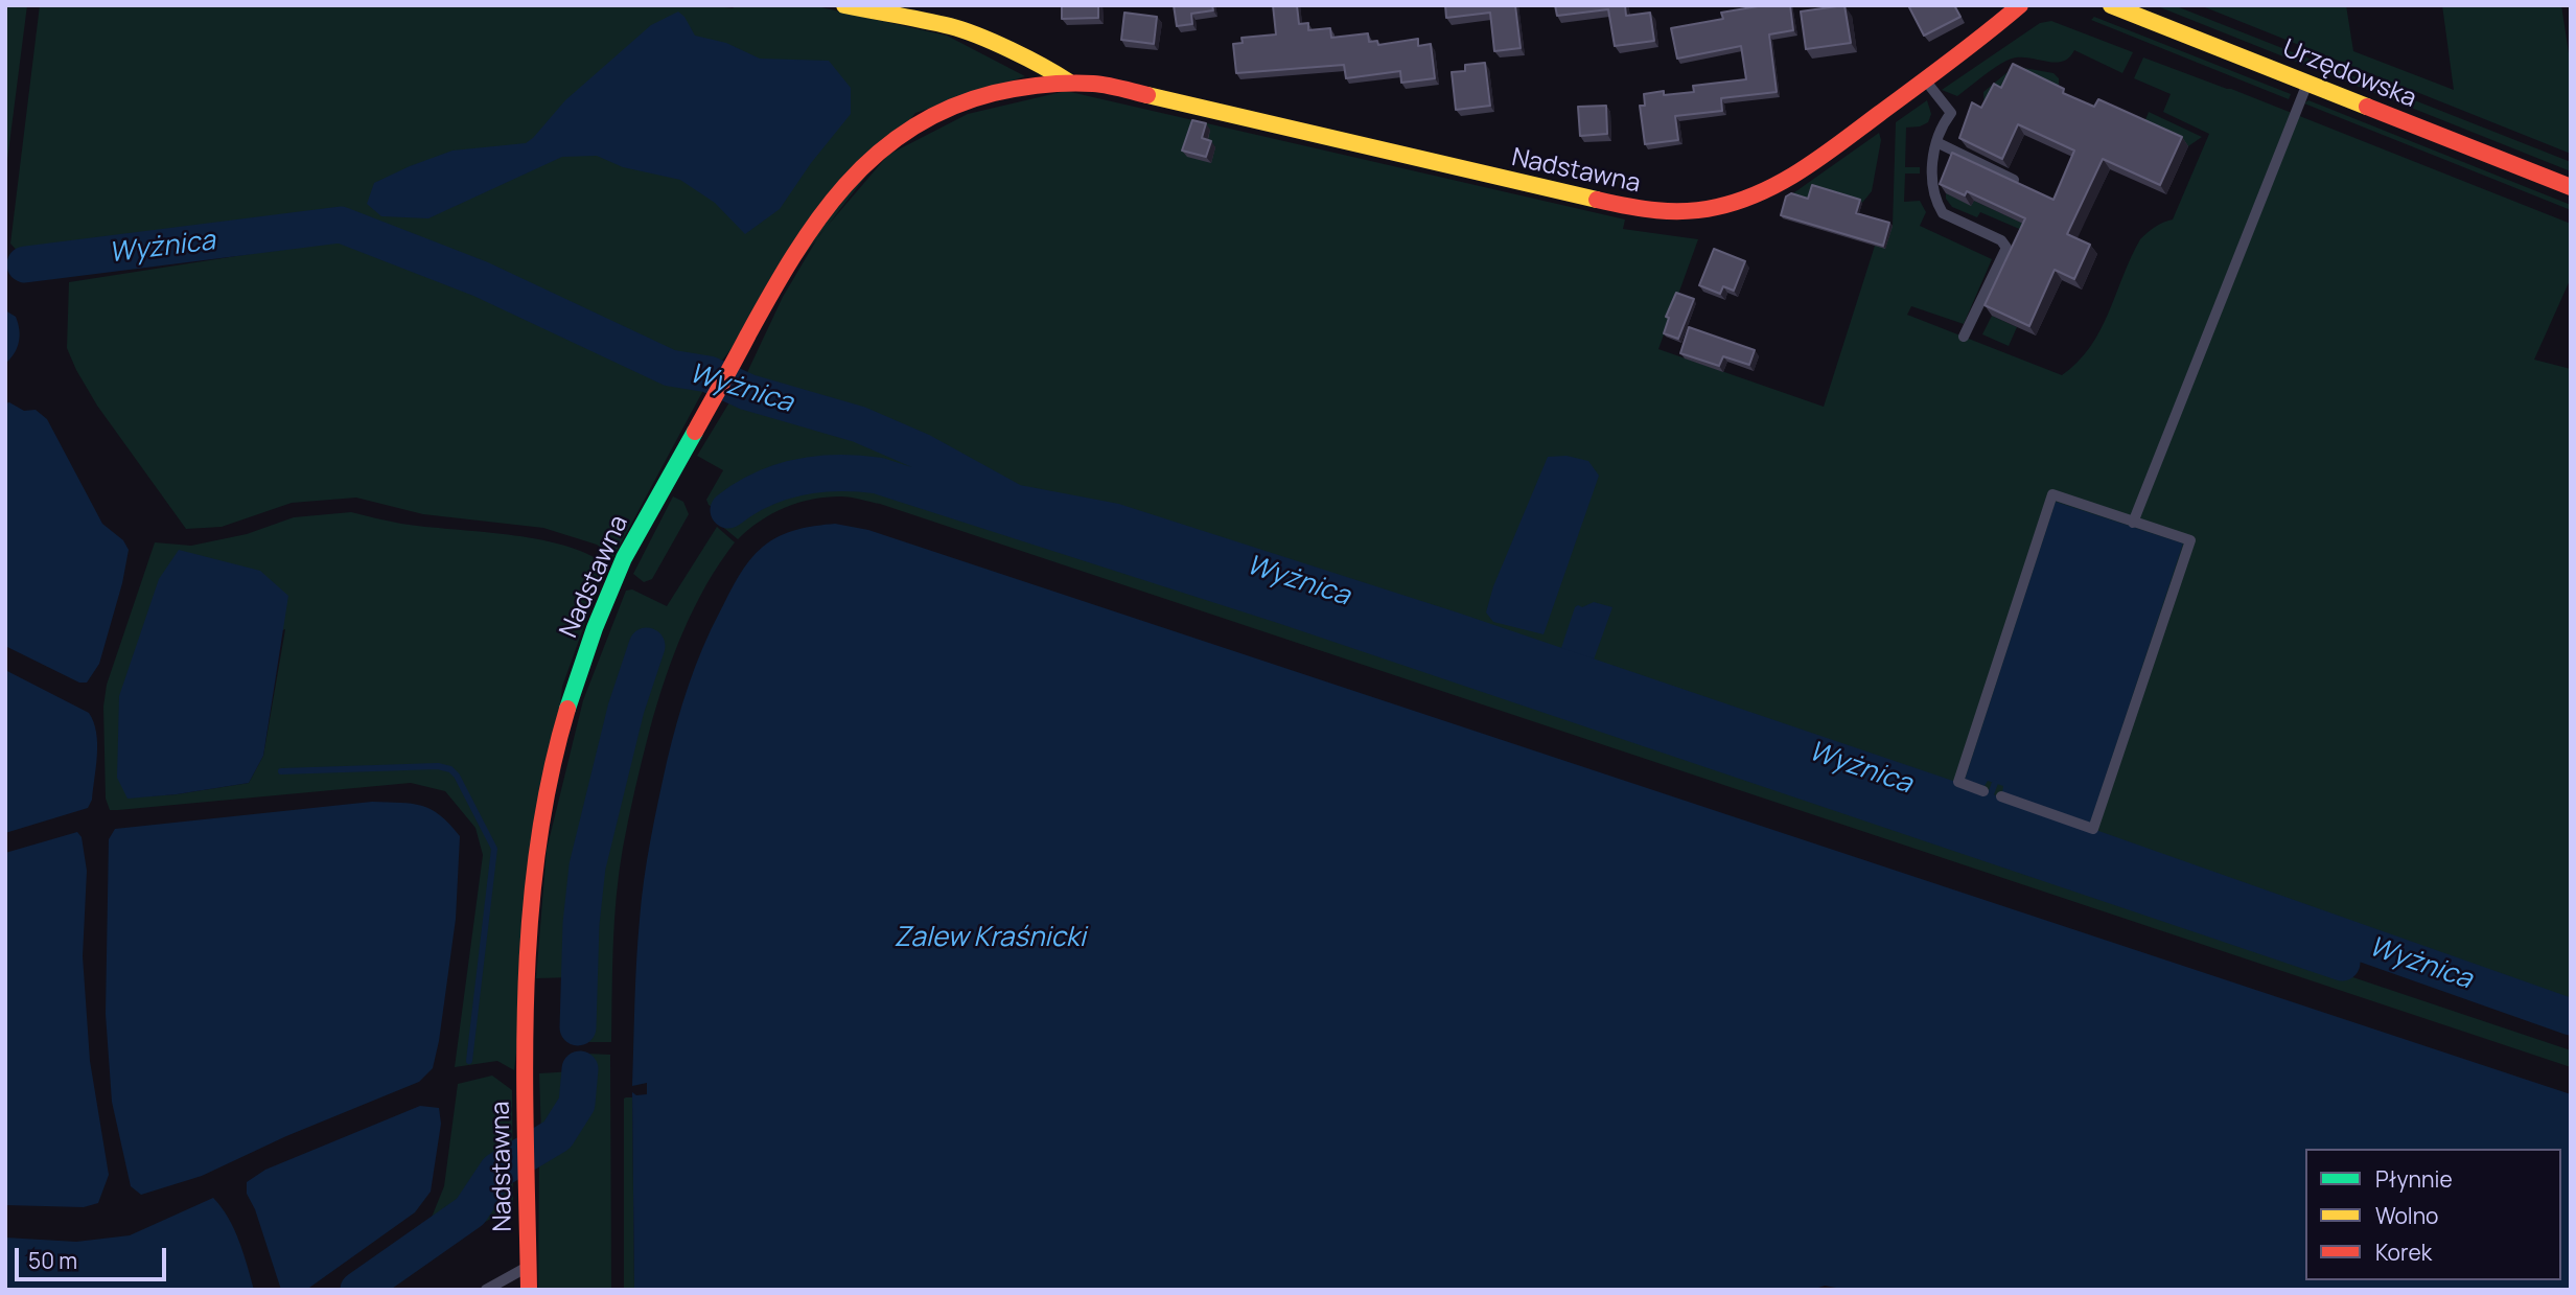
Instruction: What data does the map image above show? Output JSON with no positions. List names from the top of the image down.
{
  "streets": {
    "street": ["Urzędowska", "Nadstawna"]
  },
  "water": ["Wyżnica", "Zalew Kraśnicki"],
  "legend": ["Płynnie", "Wolno", "Korek"],
  "scale_bar": "50 m"
}
